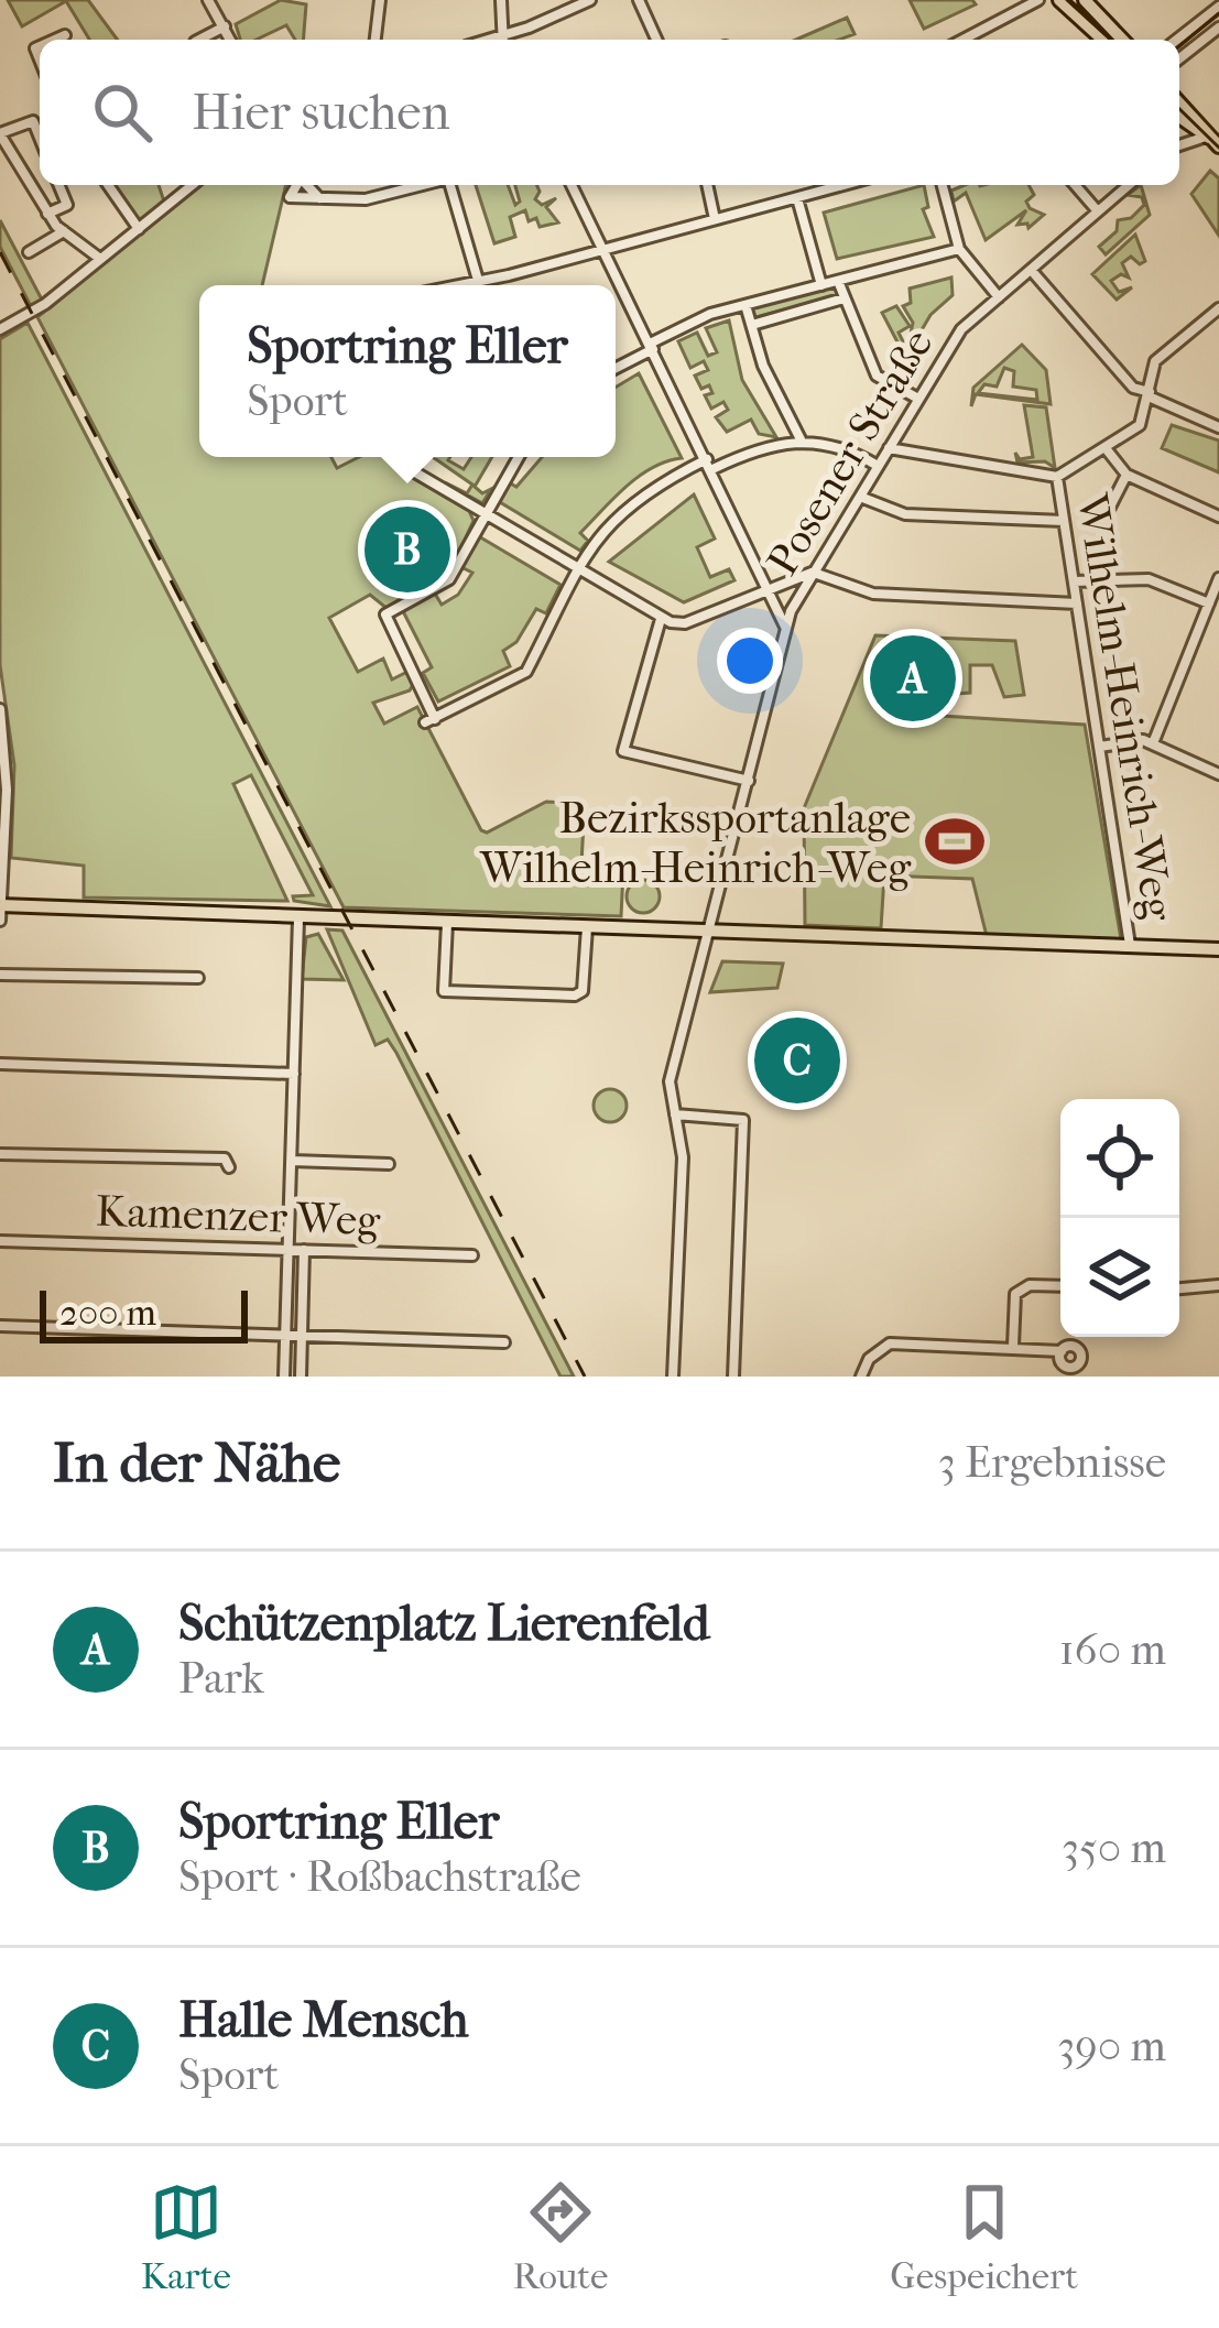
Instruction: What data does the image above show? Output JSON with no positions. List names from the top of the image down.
{
  "streets": {
    "street": ["Posener Straße", "Wilhelm-Heinrich-Weg", "Kamenzer Weg"]
  },
  "places": {
    "sports": ["Bezirkssportanlage Wilhelm-Heinrich-Weg"]
  },
  "scale_bar": "200 m",
  "page": {
    "search": "Hier suchen",
    "popup": ["Sportring Eller", "Sport"],
    "pins": ["B", "A", "C"],
    "scale": "200 m",
    "heading": ["In der Nähe", "3 Ergebnisse"],
    "list": [
      {
        "mark": "A",
        "name": "Schützenplatz Lierenfeld",
        "note": "Park",
        "value": "160 m"
      },
      {
        "mark": "B",
        "name": "Sportring Eller",
        "note": "Sport · Roßbachstraße",
        "value": "350 m"
      },
      {
        "mark": "C",
        "name": "Halle Mensch",
        "note": "Sport",
        "value": "390 m"
      }
    ],
    "nav": ["Karte", "Route", "Gespeichert"]
  }
}
